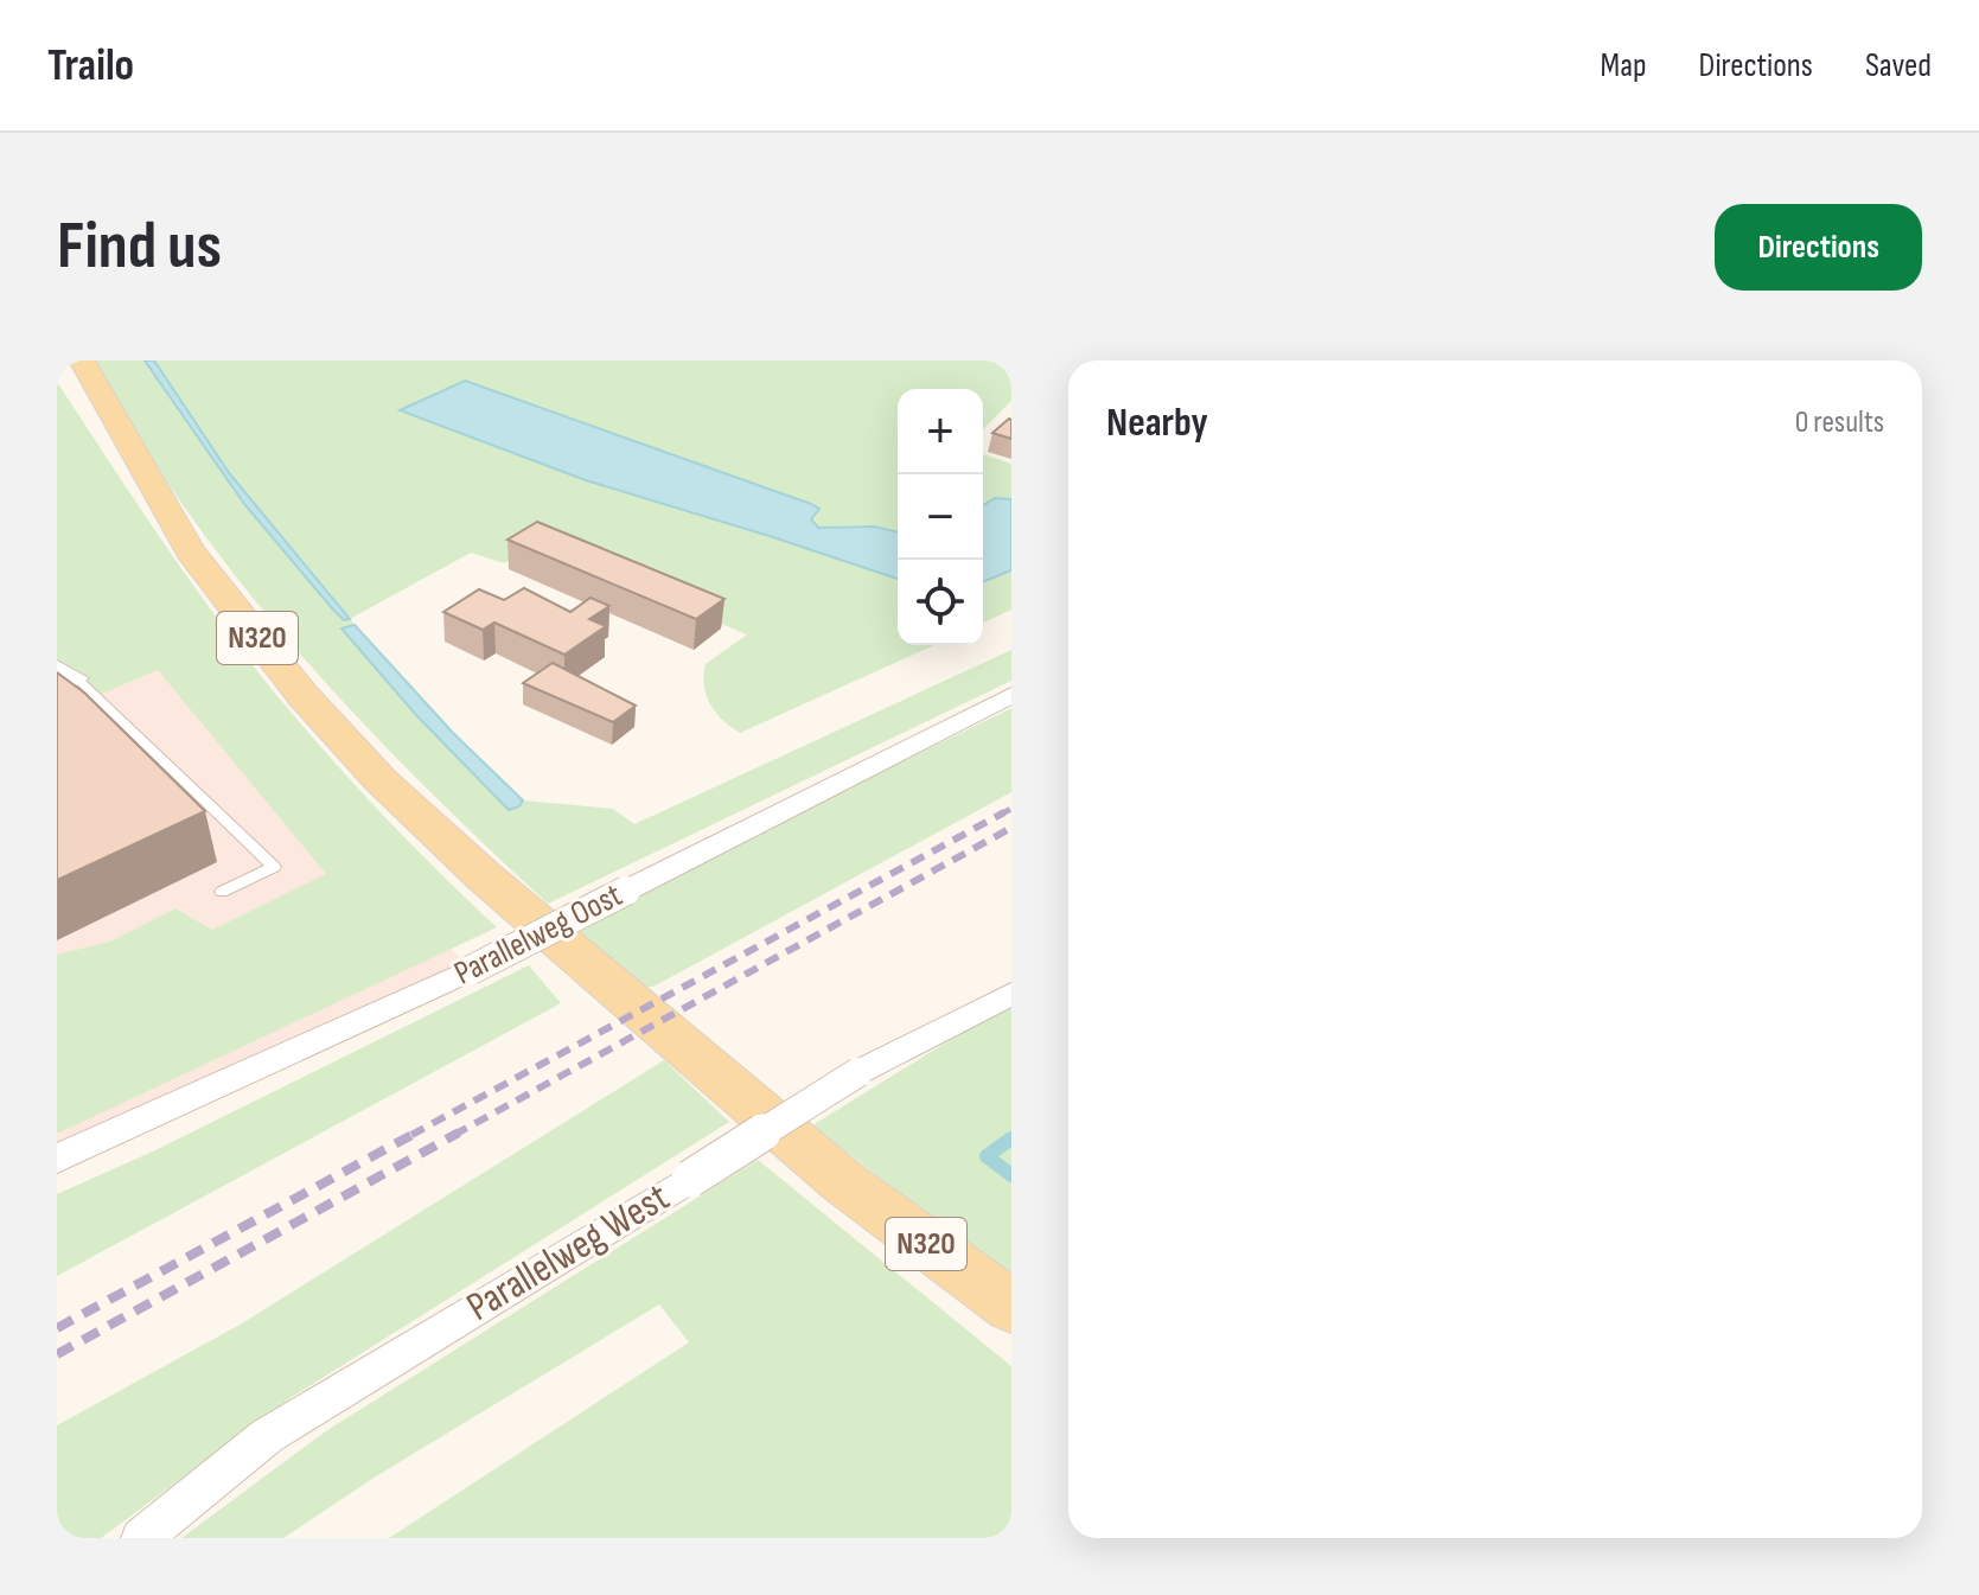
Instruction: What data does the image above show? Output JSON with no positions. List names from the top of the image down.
{
  "streets": {
    "main road": ["N320"],
    "street": ["Parallelweg Oost", "Parallelweg West"]
  },
  "page": {
    "header": "Trailo",
    "nav": ["Map", "Directions", "Saved"],
    "buttons": "Directions",
    "title": "Find us",
    "heading": ["Nearby", "0 results"],
    "map_buttons": ["+", "−"]
  }
}
